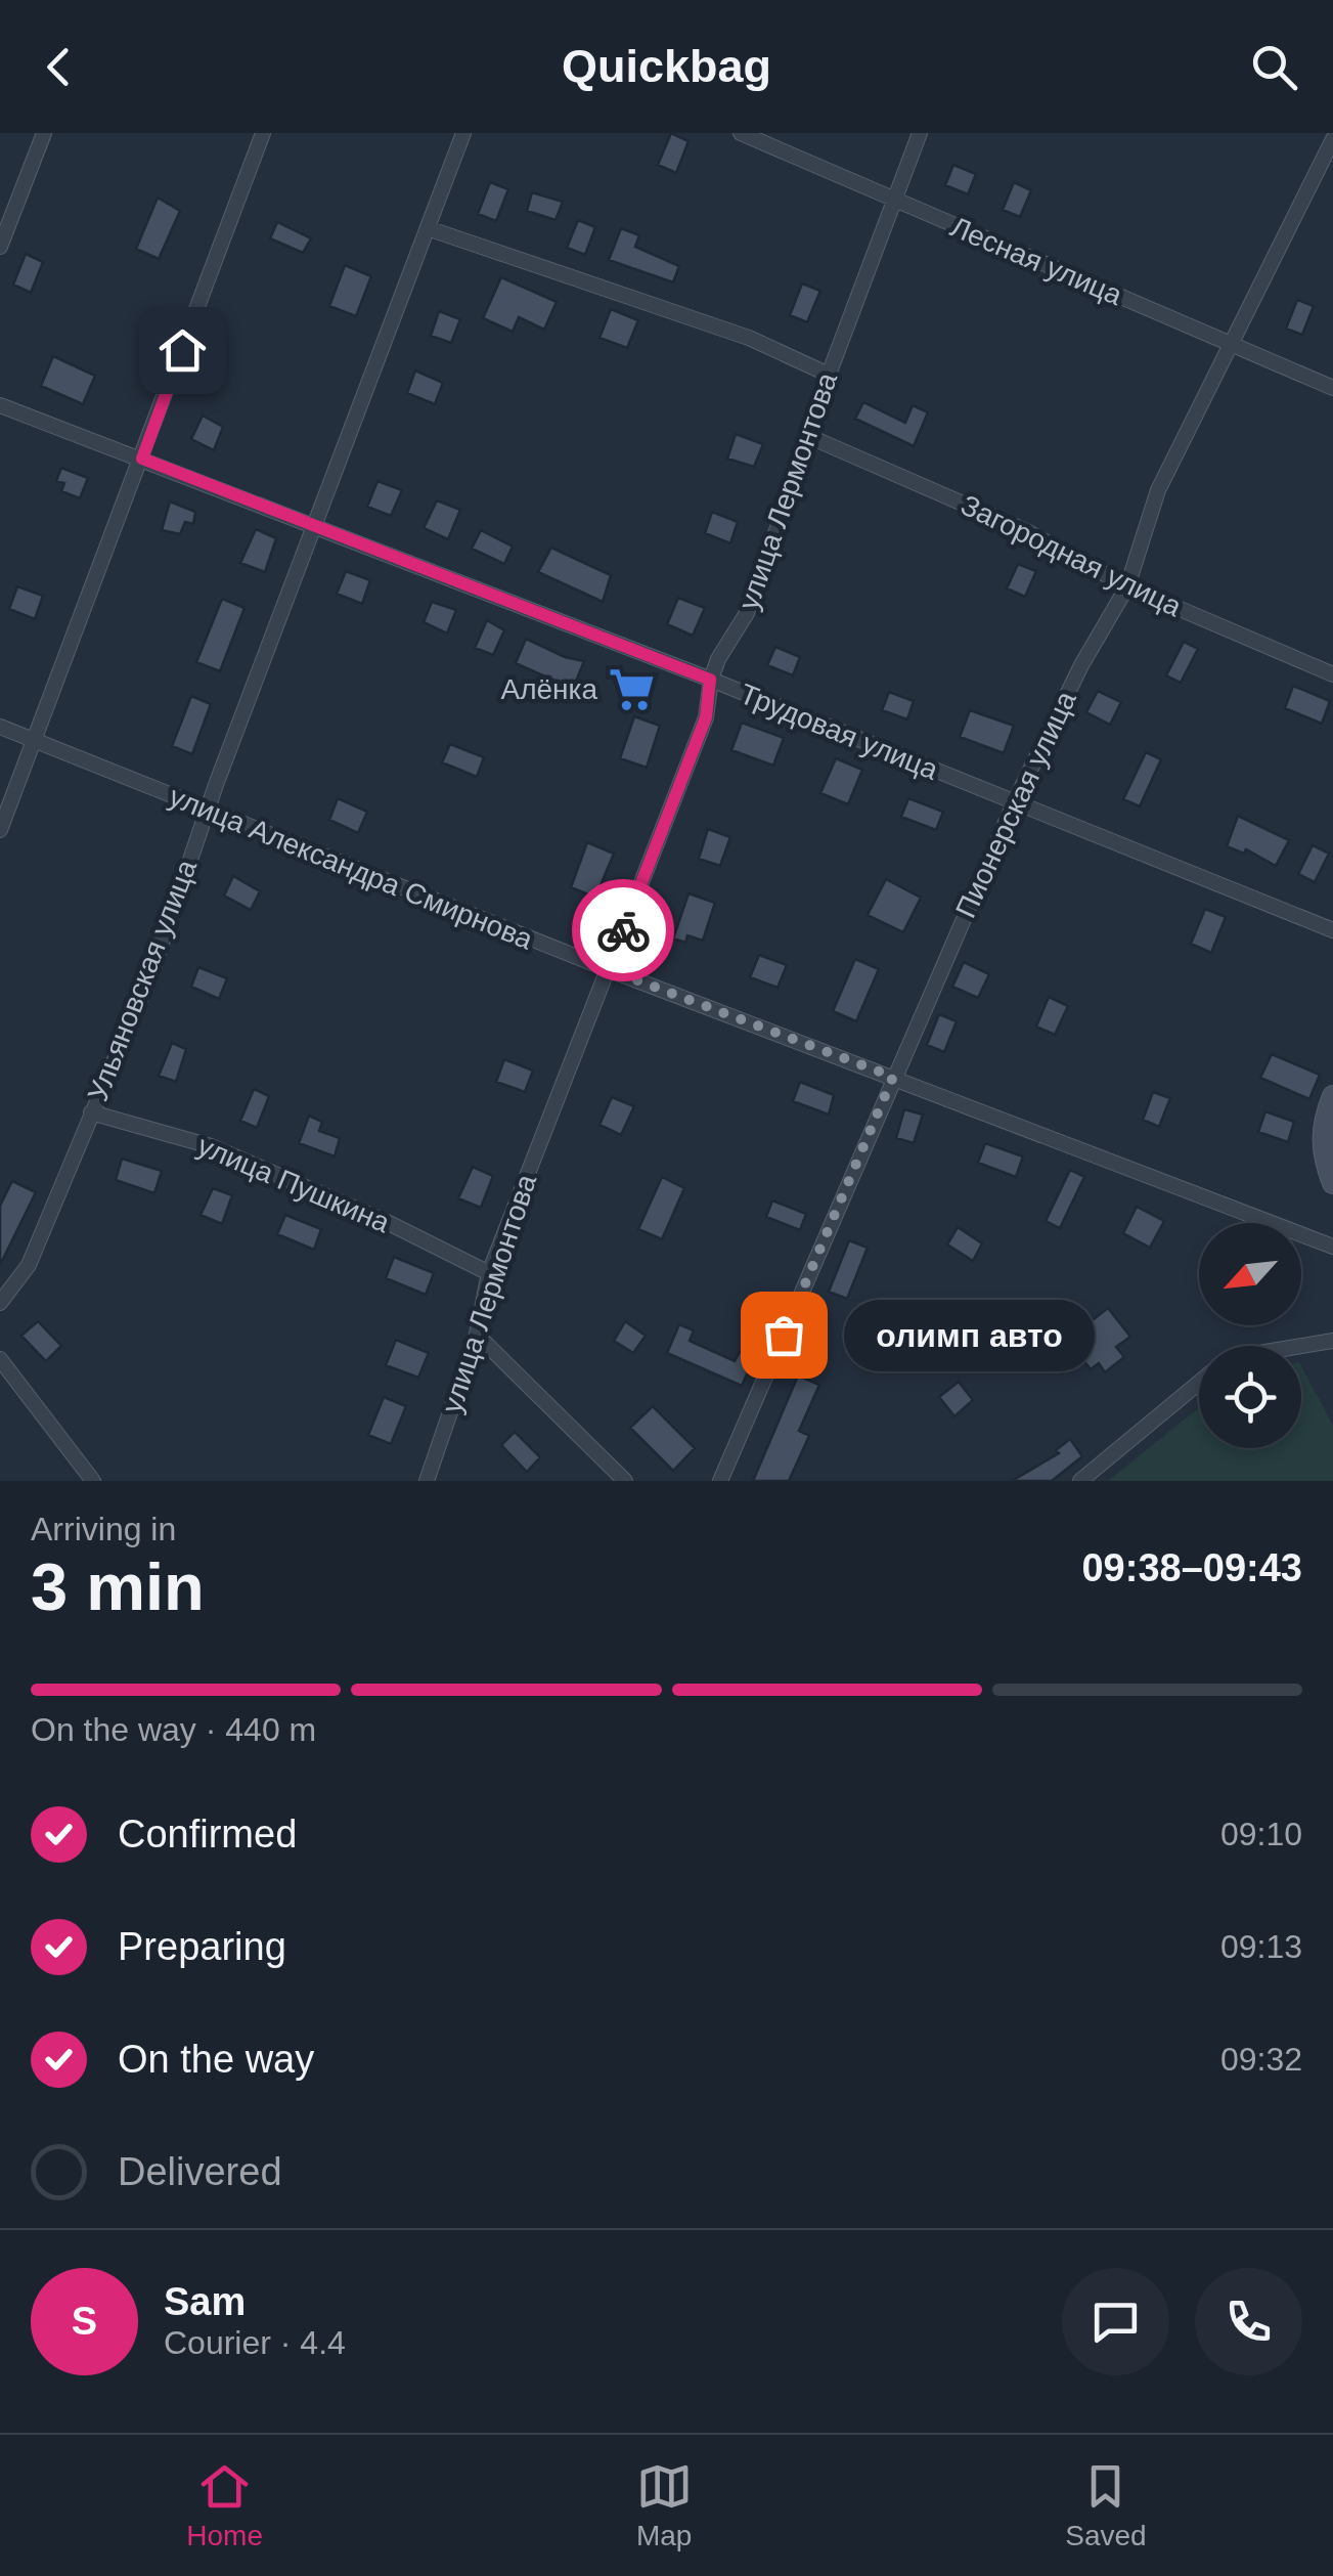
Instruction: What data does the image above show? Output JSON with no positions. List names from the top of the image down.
{
  "streets": {
    "street": [
      "Лесная улица",
      "улица Лермонтова",
      "Загородная улица",
      "Трудовая улица",
      "Пионерская улица",
      "улица Александра Смирнова",
      "Ульяновская улица",
      "улица Пушкина"
    ]
  },
  "crossings": [
    ["Лесная улица", "улица Лермонтова"],
    ["Лесная улица", "Пионерская улица"],
    ["улица Лермонтова", "Загородная улица"],
    ["улица Лермонтова", "Трудовая улица"],
    ["улица Лермонтова", "улица Александра Смирнова"],
    ["улица Лермонтова", "улица Пушкина"],
    ["Загородная улица", "Пионерская улица"],
    ["Трудовая улица", "Пионерская улица"],
    ["Трудовая улица", "Ульяновская улица"],
    ["Пионерская улица", "улица Александра Смирнова"],
    ["улица Александра Смирнова", "Ульяновская улица"],
    ["Ульяновская улица", "улица Пушкина"]
  ],
  "places": {
    "supermarket": ["Алёнка"],
    "other": ["олимп авто"]
  },
  "north": "bottom left",
  "page": {
    "header": "Quickbag",
    "bubble": "олимп авто",
    "heading": ["3 min", "Arriving in", "09:38–09:43"],
    "panel": ["Sam", "Courier · 4.4"],
    "bar": "On the way · 440 m",
    "list": [
      ["Confirmed", "09:10"],
      ["Preparing", "09:13"],
      ["On the way", "09:32"],
      "Delivered"
    ],
    "round": "S",
    "tabs": ["Home", "Map", "Saved"]
  }
}
